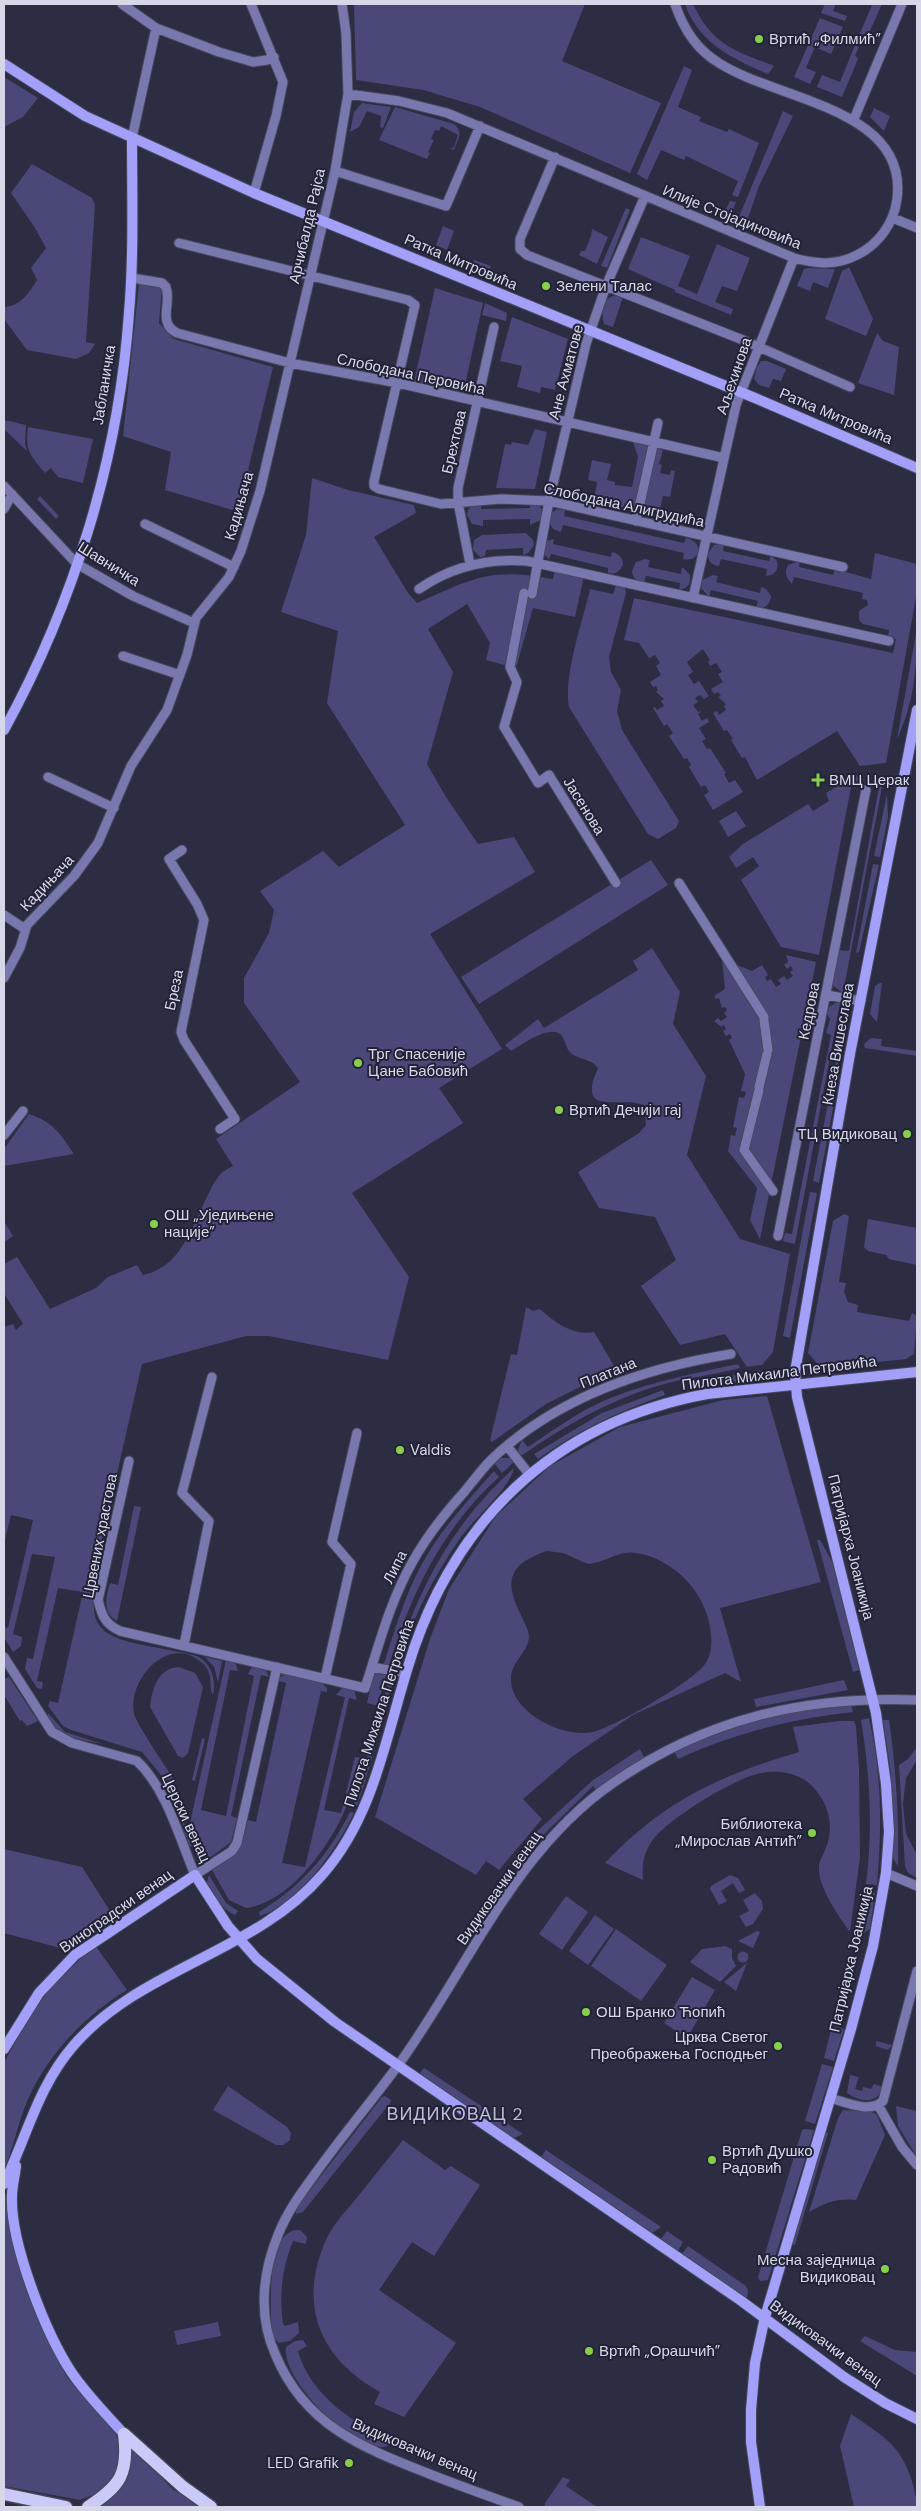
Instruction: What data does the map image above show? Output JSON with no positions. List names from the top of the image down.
{
  "streets": {
    "main road": [
      "Ратка Митровића",
      "Јабланичка",
      "Кнеза Вишеслава",
      "Пилота Михаила Петровића",
      "Патријарха Јоаникија",
      "Церски венац",
      "Видиковачки венац",
      "Виноградски венац"
    ],
    "street": [
      "Илије Стојадиновића",
      "Арчибалда Рајса",
      "Ане Ахматове",
      "Слободана Перовића",
      "Аљехинова",
      "Брехтова",
      "Слободана Алигрудића",
      "Кадињача",
      "Шавничка",
      "Јасенова",
      "Бреза",
      "Кедрова",
      "Платана",
      "Црвених храстова",
      "Липа"
    ]
  },
  "crossings": [
    ["Илије Стојадиновића", "Арчибалда Рајса"],
    ["Илије Стојадиновића", "Ане Ахматове"],
    ["Илије Стојадиновића", "Аљехинова"],
    ["Арчибалда Рајса", "Ратка Митровића"],
    ["Арчибалда Рајса", "Слободана Перовића"],
    ["Арчибалда Рајса", "Кадињача"],
    ["Ратка Митровића", "Ане Ахматове"],
    ["Ратка Митровића", "Аљехинова"],
    ["Ратка Митровића", "Јабланичка"],
    ["Ане Ахматове", "Слободана Перовића"],
    ["Ане Ахматове", "Слободана Алигрудића"],
    ["Ане Ахматове", "Јасенова"],
    ["Слободана Перовића", "Аљехинова"],
    ["Слободана Перовића", "Јабланичка"],
    ["Слободана Перовића", "Брехтова"],
    ["Слободана Перовића", "Слободана Алигрудића"],
    ["Аљехинова", "Слободана Алигрудића"],
    ["Јабланичка", "Шавничка"],
    ["Брехтова", "Слободана Алигрудића"],
    ["Кадињача", "Шавничка"],
    ["Кнеза Вишеслава", "Пилота Михаила Петровића"],
    ["Кнеза Вишеслава", "Патријарха Јоаникија"],
    ["Платана", "Липа"],
    ["Пилота Михаила Петровића", "Патријарха Јоаникија"],
    ["Пилота Михаила Петровића", "Церски венац"],
    ["Пилота Михаила Петровића", "Видиковачки венац"],
    ["Црвених храстова", "Липа"],
    ["Патријарха Јоаникија", "Видиковачки венац"],
    ["Церски венац", "Видиковачки венац"],
    ["Церски венац", "Виноградски венац"]
  ],
  "districts": ["ВИДИКОВАЦ 2"],
  "places": {
    "other": [
      "Вртић „Филмић”",
      "Зелени Талас",
      "Трг Спасеније Цане Бабовић",
      "Вртић Дечији гај",
      "ТЦ Видиковац",
      "ОШ „Уједињене нације”",
      "Valdis",
      "Библиотека „Мирослав Антић”",
      "ОШ Бранко Ћопић",
      "Црква Светог Преображења Господњег",
      "Вртић Душко Радовић",
      "Месна заједница Видиковац",
      "Вртић „Орашчић”",
      "LED Grafik"
    ],
    "health": ["ВМЦ Церак"]
  }
}
